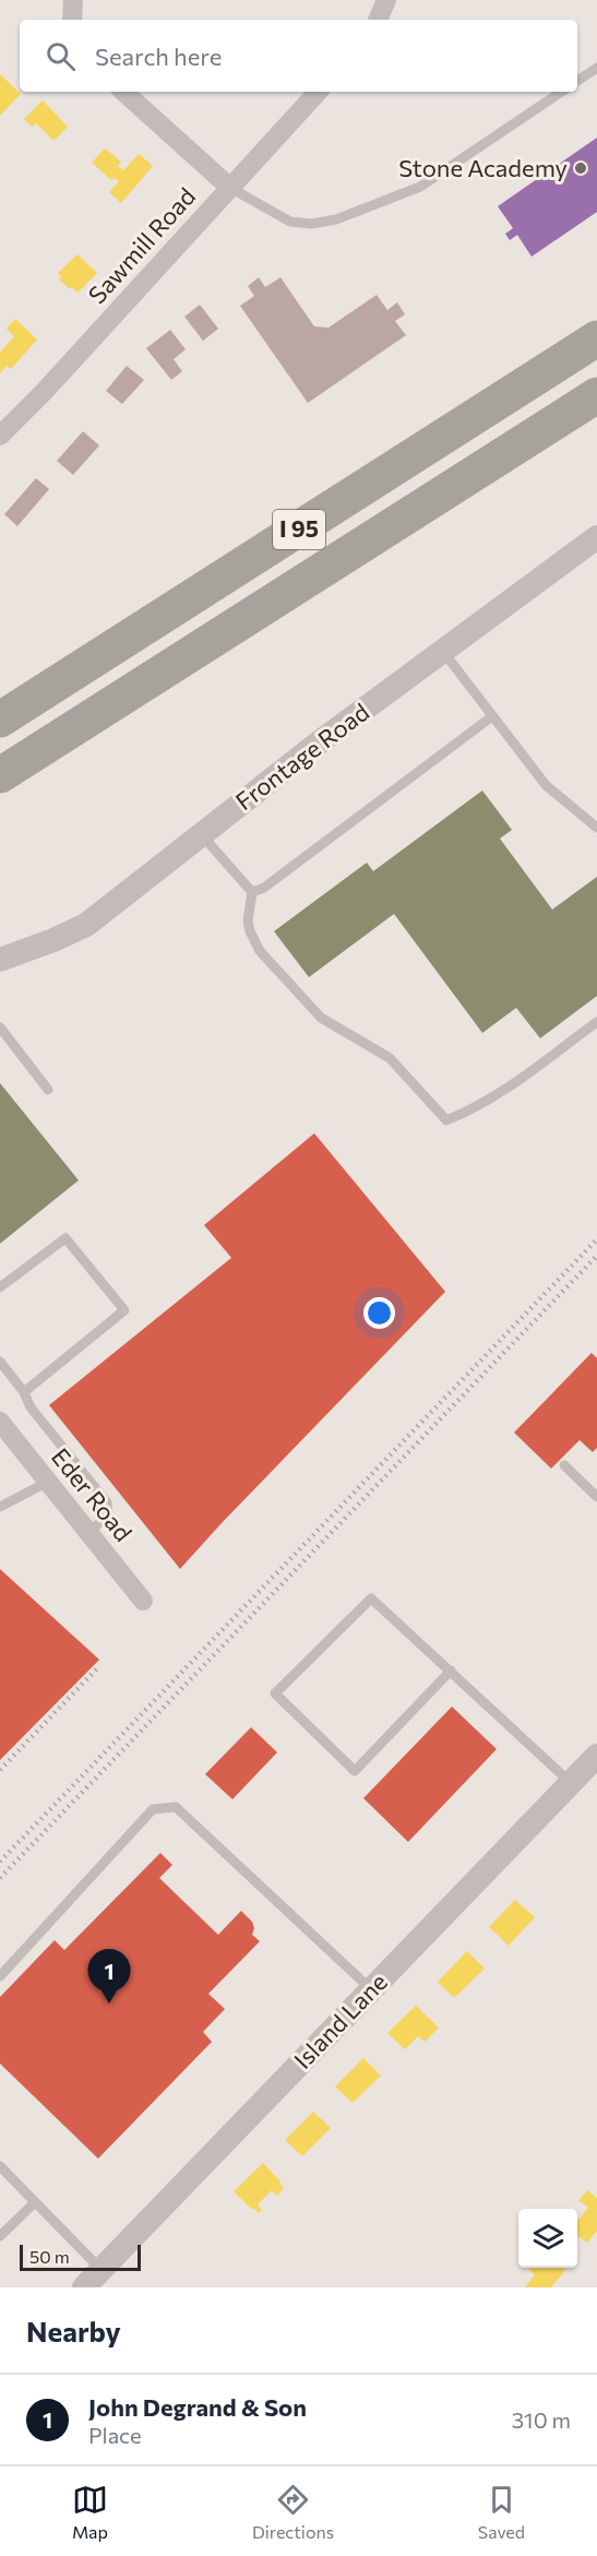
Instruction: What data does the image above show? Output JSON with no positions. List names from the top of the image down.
{
  "streets": {
    "highway": ["I 95"],
    "street": [
      "Sawmill Road",
      "Frontage Road",
      "Eder Road",
      "Island Lane"
    ]
  },
  "places": ["Stone Academy"],
  "scale_bar": "50 m",
  "page": {
    "search": "Search here",
    "pins": "1",
    "scale": "50 m",
    "heading": "Nearby",
    "list": [
      {
        "mark": "1",
        "name": "John Degrand & Son",
        "note": "Place",
        "value": "310 m"
      }
    ],
    "nav": ["Map", "Directions", "Saved"]
  }
}
